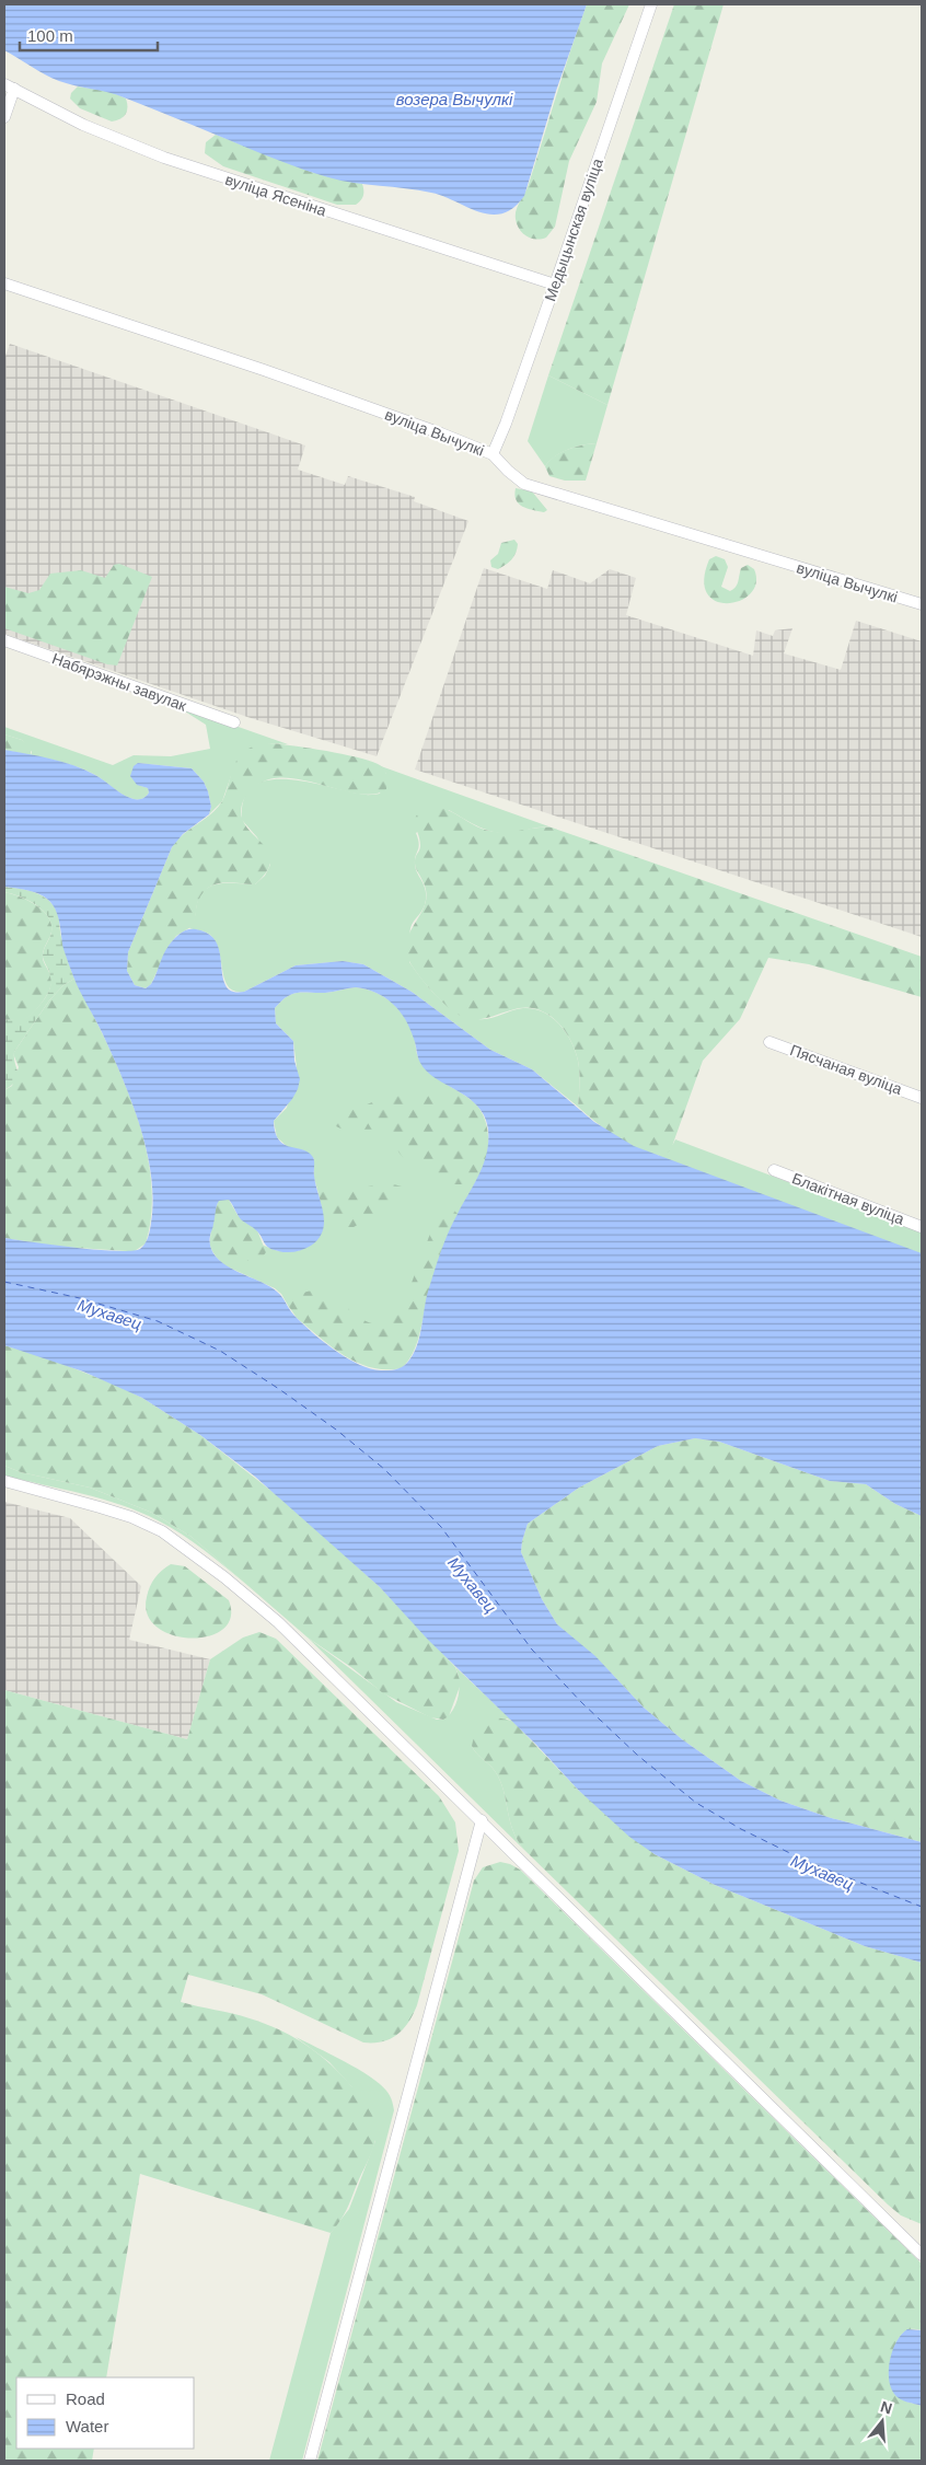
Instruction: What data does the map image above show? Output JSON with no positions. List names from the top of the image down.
{
  "streets": {
    "street": [
      "вуліца Ясеніна",
      "Медыцынская вуліца",
      "вуліца Вычулкі",
      "Набярэжны завулак",
      "Пясчаная вуліца",
      "Блакітная вуліца"
    ]
  },
  "crossings": [
    ["вуліца Ясеніна", "Медыцынская вуліца"],
    ["Медыцынская вуліца", "вуліца Вычулкі"]
  ],
  "water": ["возера Вычулкі", "Мухавец"],
  "legend": ["Road", "Water"],
  "scale_bar": "100 m",
  "north": "top"
}
